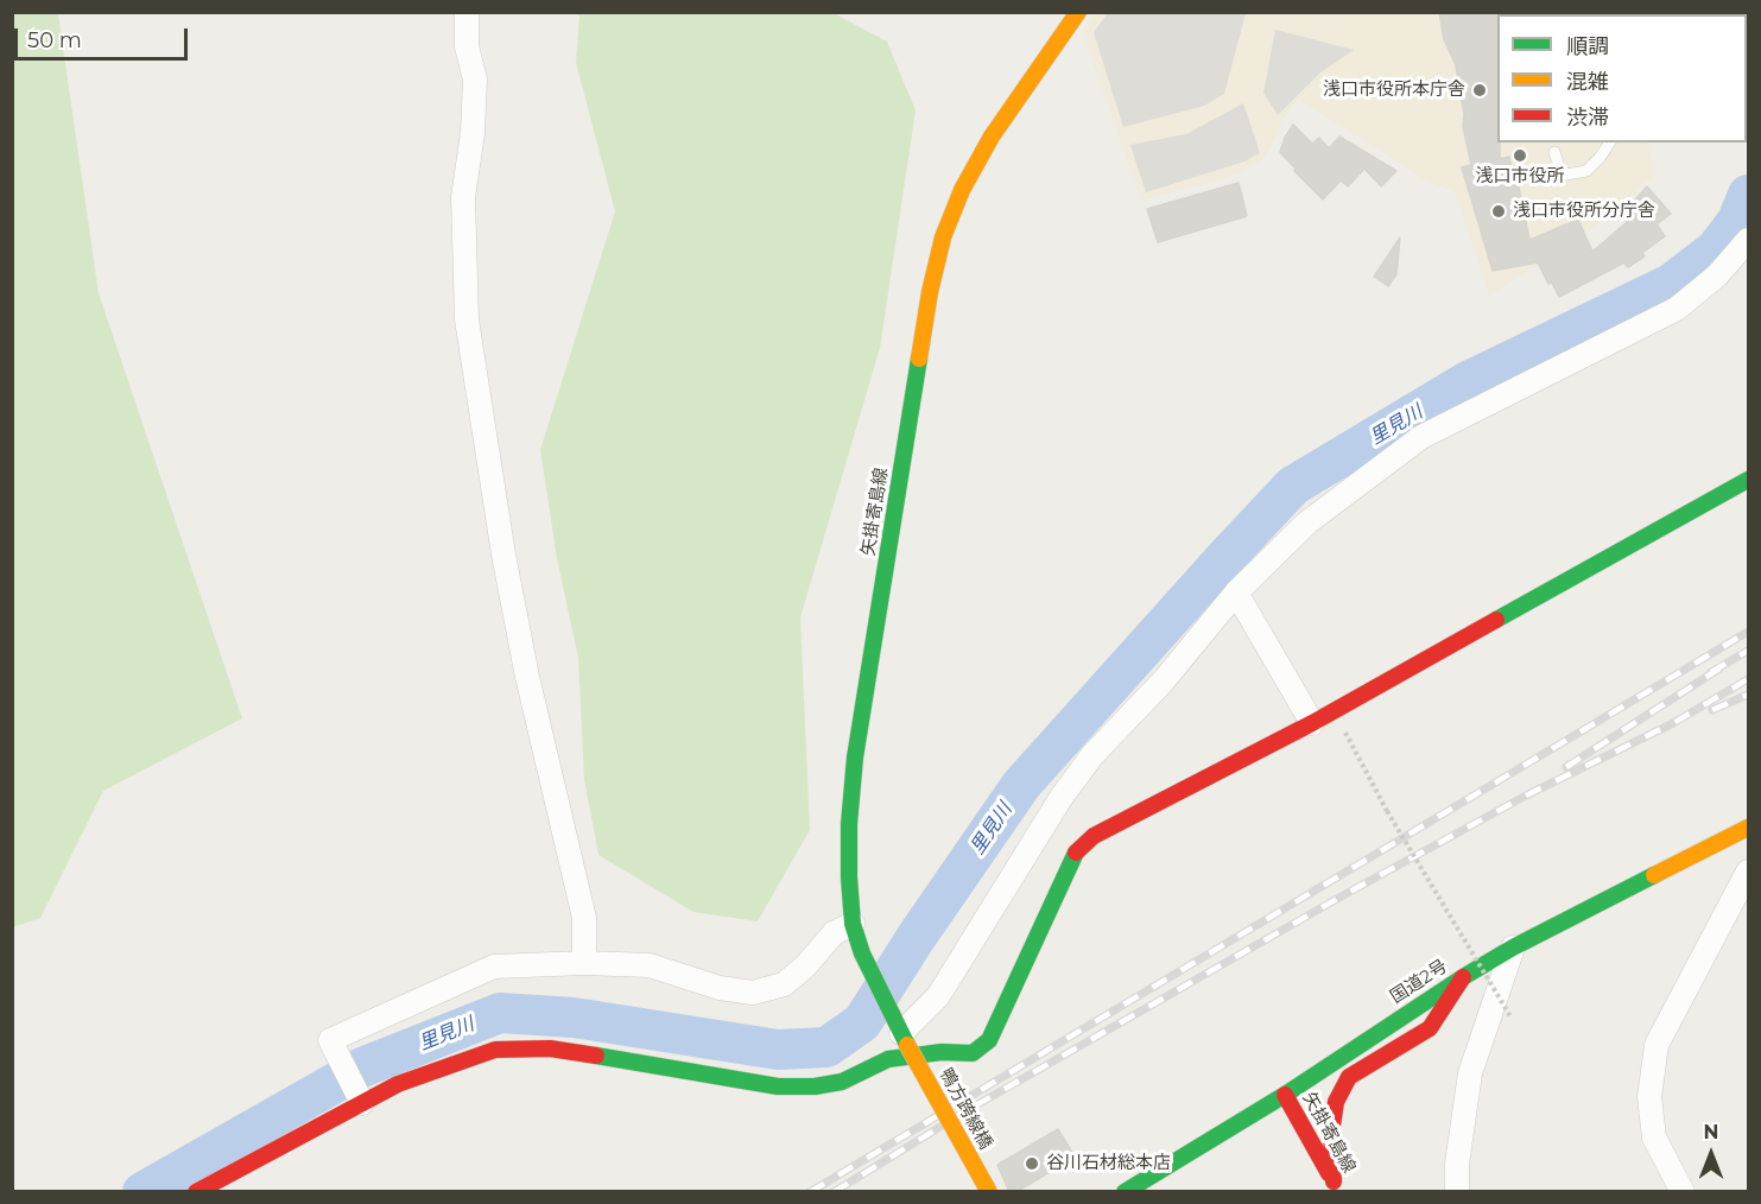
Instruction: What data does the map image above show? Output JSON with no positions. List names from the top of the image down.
{
  "streets": {
    "main road": ["矢掛寄島線", "国道2号", "鴨方跨線橋"]
  },
  "crossings": [
    ["矢掛寄島線", "国道2号"],
    ["矢掛寄島線", "鴨方跨線橋"]
  ],
  "water": ["里見川"],
  "places": [
    "浅口市役所本庁舎",
    "浅口市役所",
    "浅口市役所分庁舎",
    "谷川石材総本店"
  ],
  "legend": ["順調", "混雑", "渋滞"],
  "scale_bar": "50 m",
  "north": "top"
}
